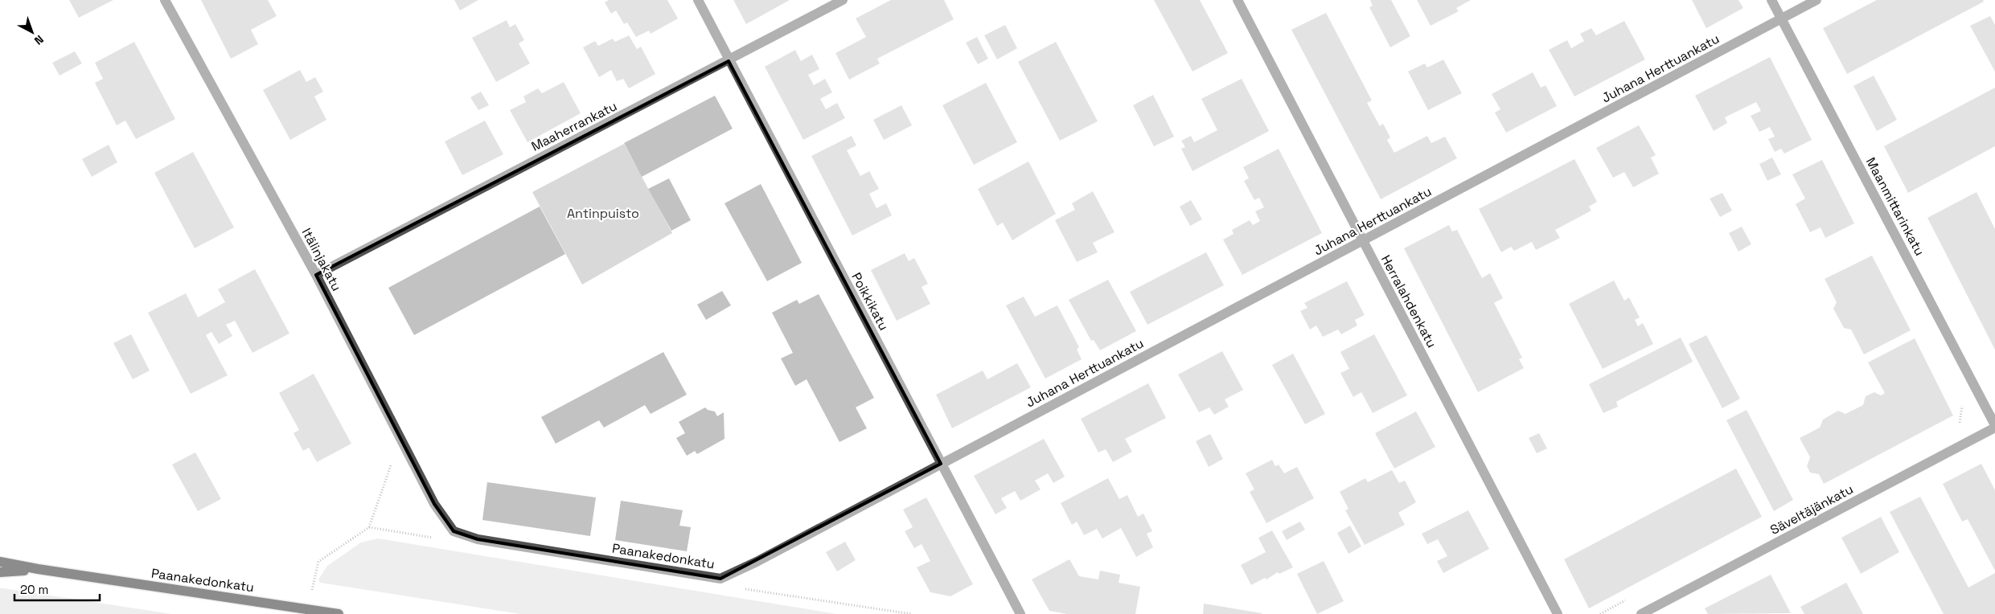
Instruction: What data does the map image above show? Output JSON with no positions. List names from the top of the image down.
{
  "streets": {
    "main road": ["Paanakedonkatu"],
    "street": [
      "Juhana Herttuankatu",
      "Maaherrankatu",
      "Maanmittarinkatu",
      "Itälinjakatu",
      "Poikkikatu",
      "Herralahdenkatu",
      "Säveltäjänkatu"
    ]
  },
  "crossings": [
    ["Juhana Herttuankatu", "Maanmittarinkatu"],
    ["Juhana Herttuankatu", "Poikkikatu"],
    ["Juhana Herttuankatu", "Herralahdenkatu"],
    ["Juhana Herttuankatu", "Paanakedonkatu"],
    ["Maaherrankatu", "Itälinjakatu"],
    ["Maaherrankatu", "Poikkikatu"],
    ["Maanmittarinkatu", "Säveltäjänkatu"],
    ["Itälinjakatu", "Paanakedonkatu"],
    ["Poikkikatu", "Paanakedonkatu"]
  ],
  "parks": ["Antinpuisto"],
  "scale_bar": "20 m",
  "north": "bottom right"
}
